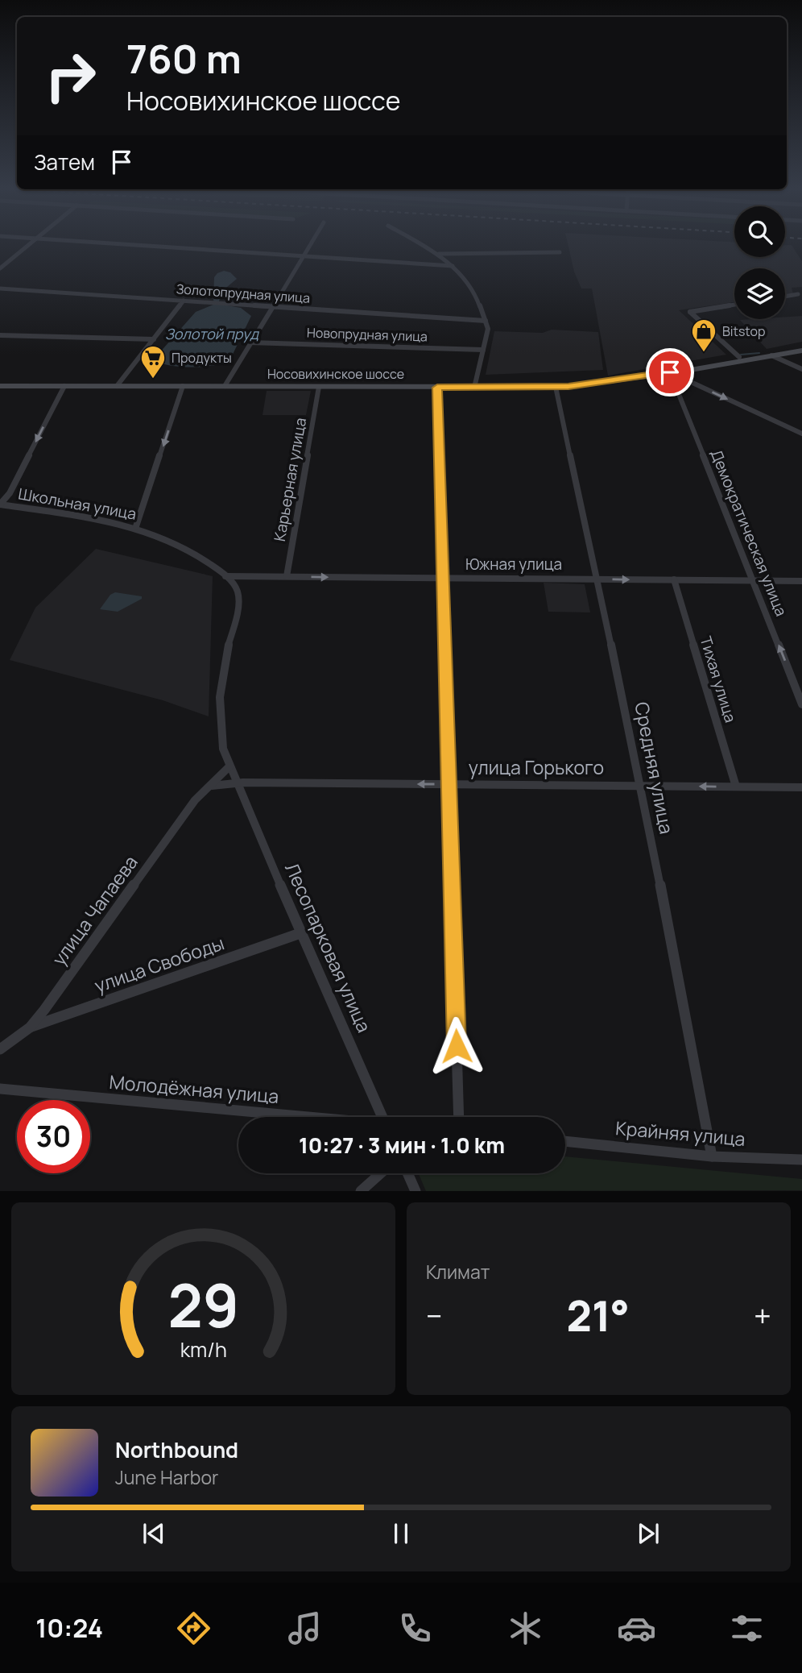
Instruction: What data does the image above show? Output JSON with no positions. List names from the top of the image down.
{
  "streets": {
    "main road": ["Носовихинское шоссе"],
    "street": [
      "Золотопрудная улица",
      "Новопрудная улица",
      "Карьерная улица",
      "Школьная улица",
      "Демократическая улица",
      "Южная улица",
      "Тихая улица",
      "улица Горького",
      "Средняя улица",
      "улица Чапаева",
      "Лесопарковая улица",
      "улица Свободы",
      "Молодёжная улица",
      "Крайняя улица"
    ]
  },
  "crossings": [
    ["Носовихинское шоссе", "Карьерная улица"],
    ["Носовихинское шоссе", "Демократическая улица"],
    ["Носовихинское шоссе", "Средняя улица"],
    ["Карьерная улица", "Южная улица"],
    ["Школьная улица", "Южная улица"],
    ["Школьная улица", "улица Горького"],
    ["Школьная улица", "улица Чапаева"],
    ["Школьная улица", "Лесопарковая улица"],
    ["Демократическая улица", "Южная улица"],
    ["Южная улица", "Тихая улица"],
    ["Южная улица", "Средняя улица"],
    ["Тихая улица", "улица Горького"],
    ["улица Горького", "Средняя улица"],
    ["улица Горького", "Лесопарковая улица"],
    ["Средняя улица", "Крайняя улица"],
    ["улица Чапаева", "улица Свободы"],
    ["Лесопарковая улица", "улица Свободы"]
  ],
  "one_way": ["Демократическая улица", "Южная улица", "улица Горького"],
  "water": ["Золотой пруд"],
  "places": {
    "shop": ["Bitstop"],
    "supermarket": ["Продукты"]
  },
  "page": {
    "turn": ["760 m", "Носовихинское шоссе"],
    "then": "Затем",
    "limit": "30",
    "trip": "10:27 · 3 мин · 1.0 km",
    "tile": "Климат",
    "heat": ["−", "21°", "+"],
    "song": ["Northbound", "June Harbor"],
    "tabs": "10:24",
    "gauge": ["29", "km/h"]
  }
}
